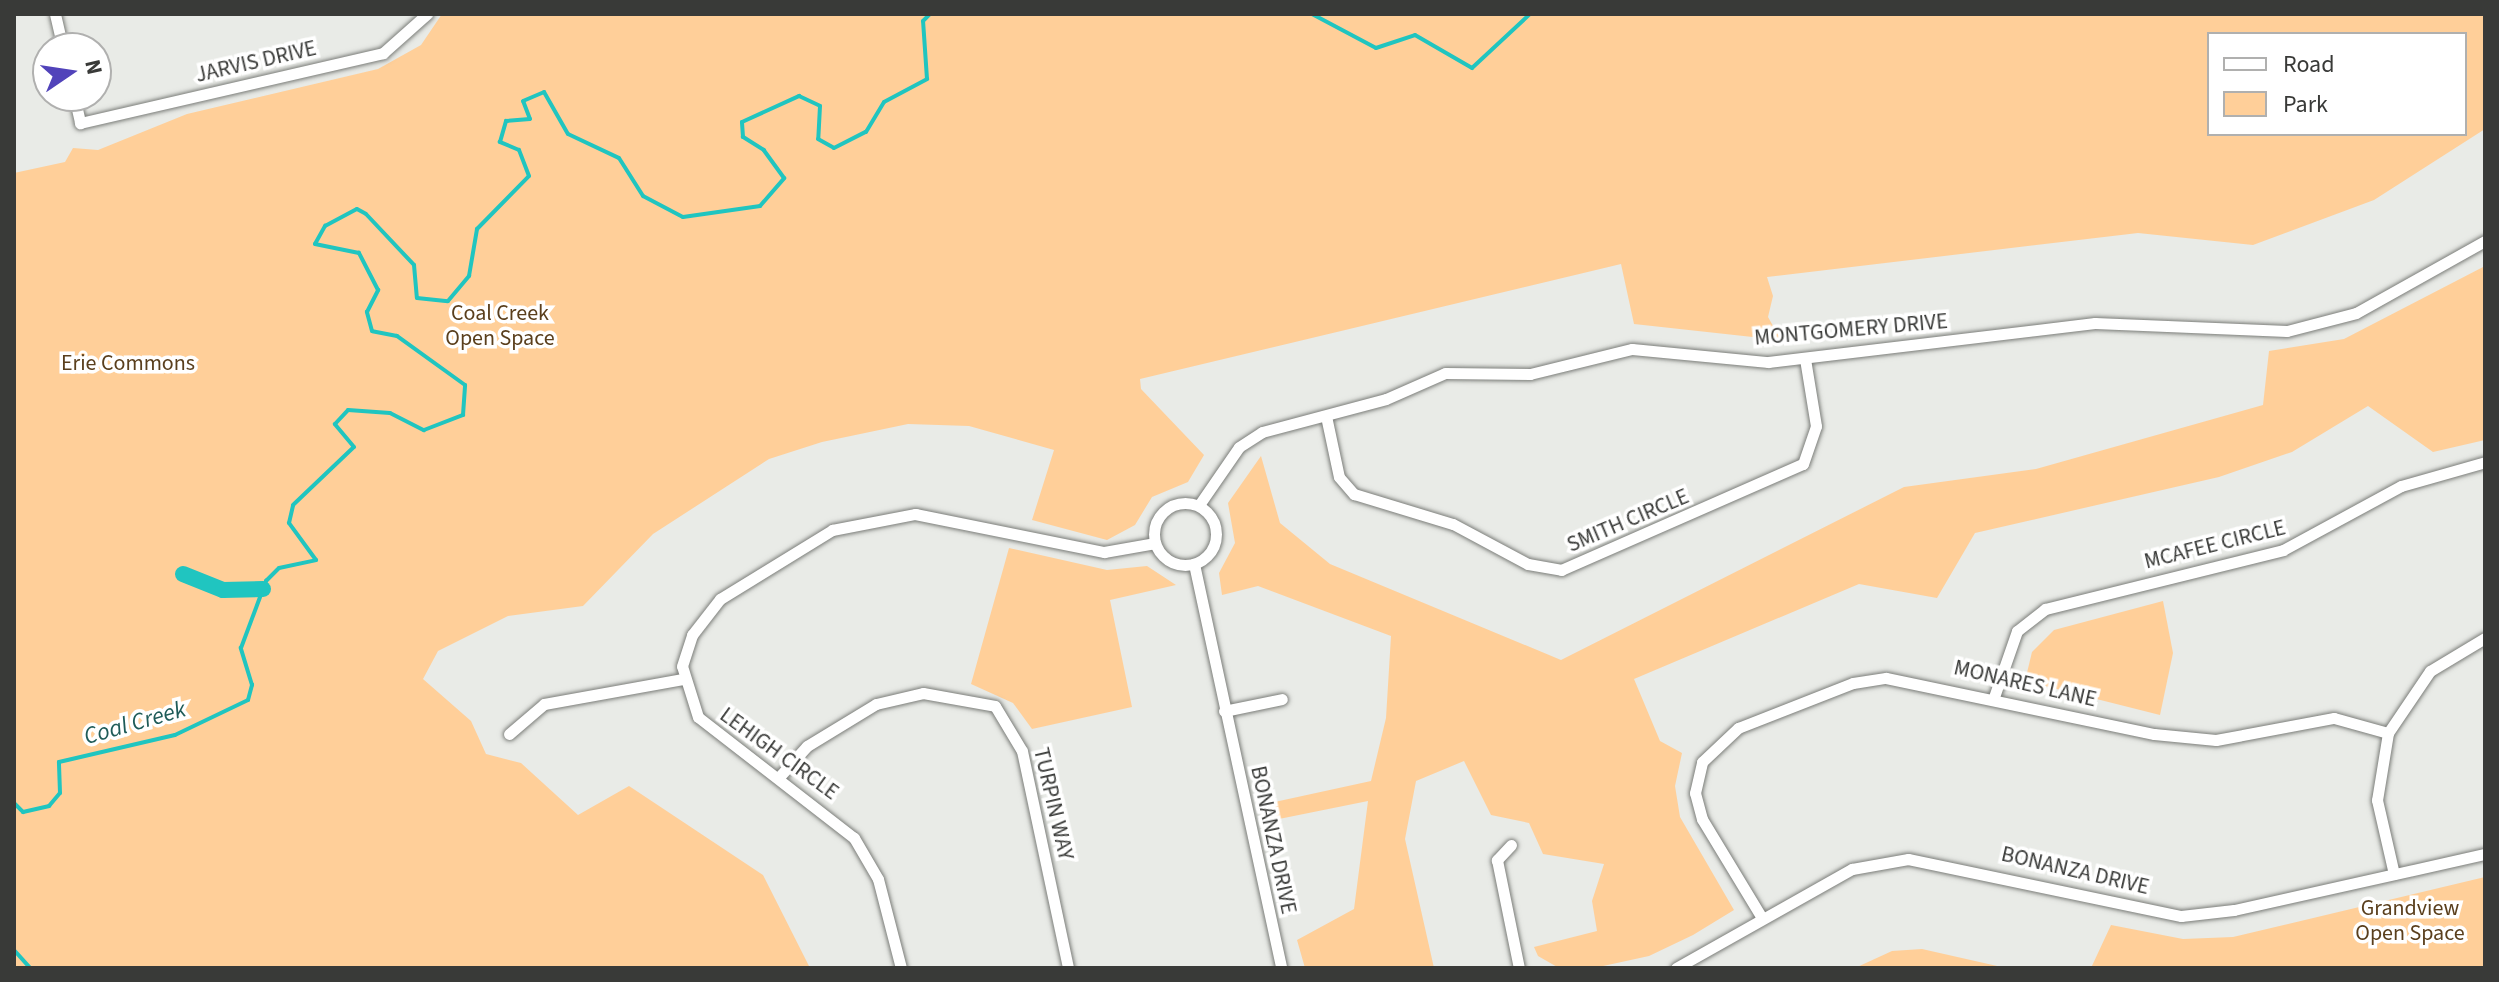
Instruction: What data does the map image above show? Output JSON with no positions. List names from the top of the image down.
{
  "streets": {
    "street": [
      "JARVIS DRIVE",
      "MONTGOMERY DRIVE",
      "SMITH CIRCLE",
      "MCAFEE CIRCLE",
      "MONARES LANE",
      "LEHIGH CIRCLE",
      "TURPIN WAY",
      "BONANZA DRIVE"
    ]
  },
  "crossings": [
    ["MONTGOMERY DRIVE", "SMITH CIRCLE"],
    ["MCAFEE CIRCLE", "MONARES LANE"],
    ["MONARES LANE", "BONANZA DRIVE"],
    ["LEHIGH CIRCLE", "TURPIN WAY"]
  ],
  "water": ["Coal Creek"],
  "parks": ["Coal Creek Open Space", "Erie Commons", "Grandview Open Space"],
  "legend": ["Road", "Park"],
  "north": "right"
}
